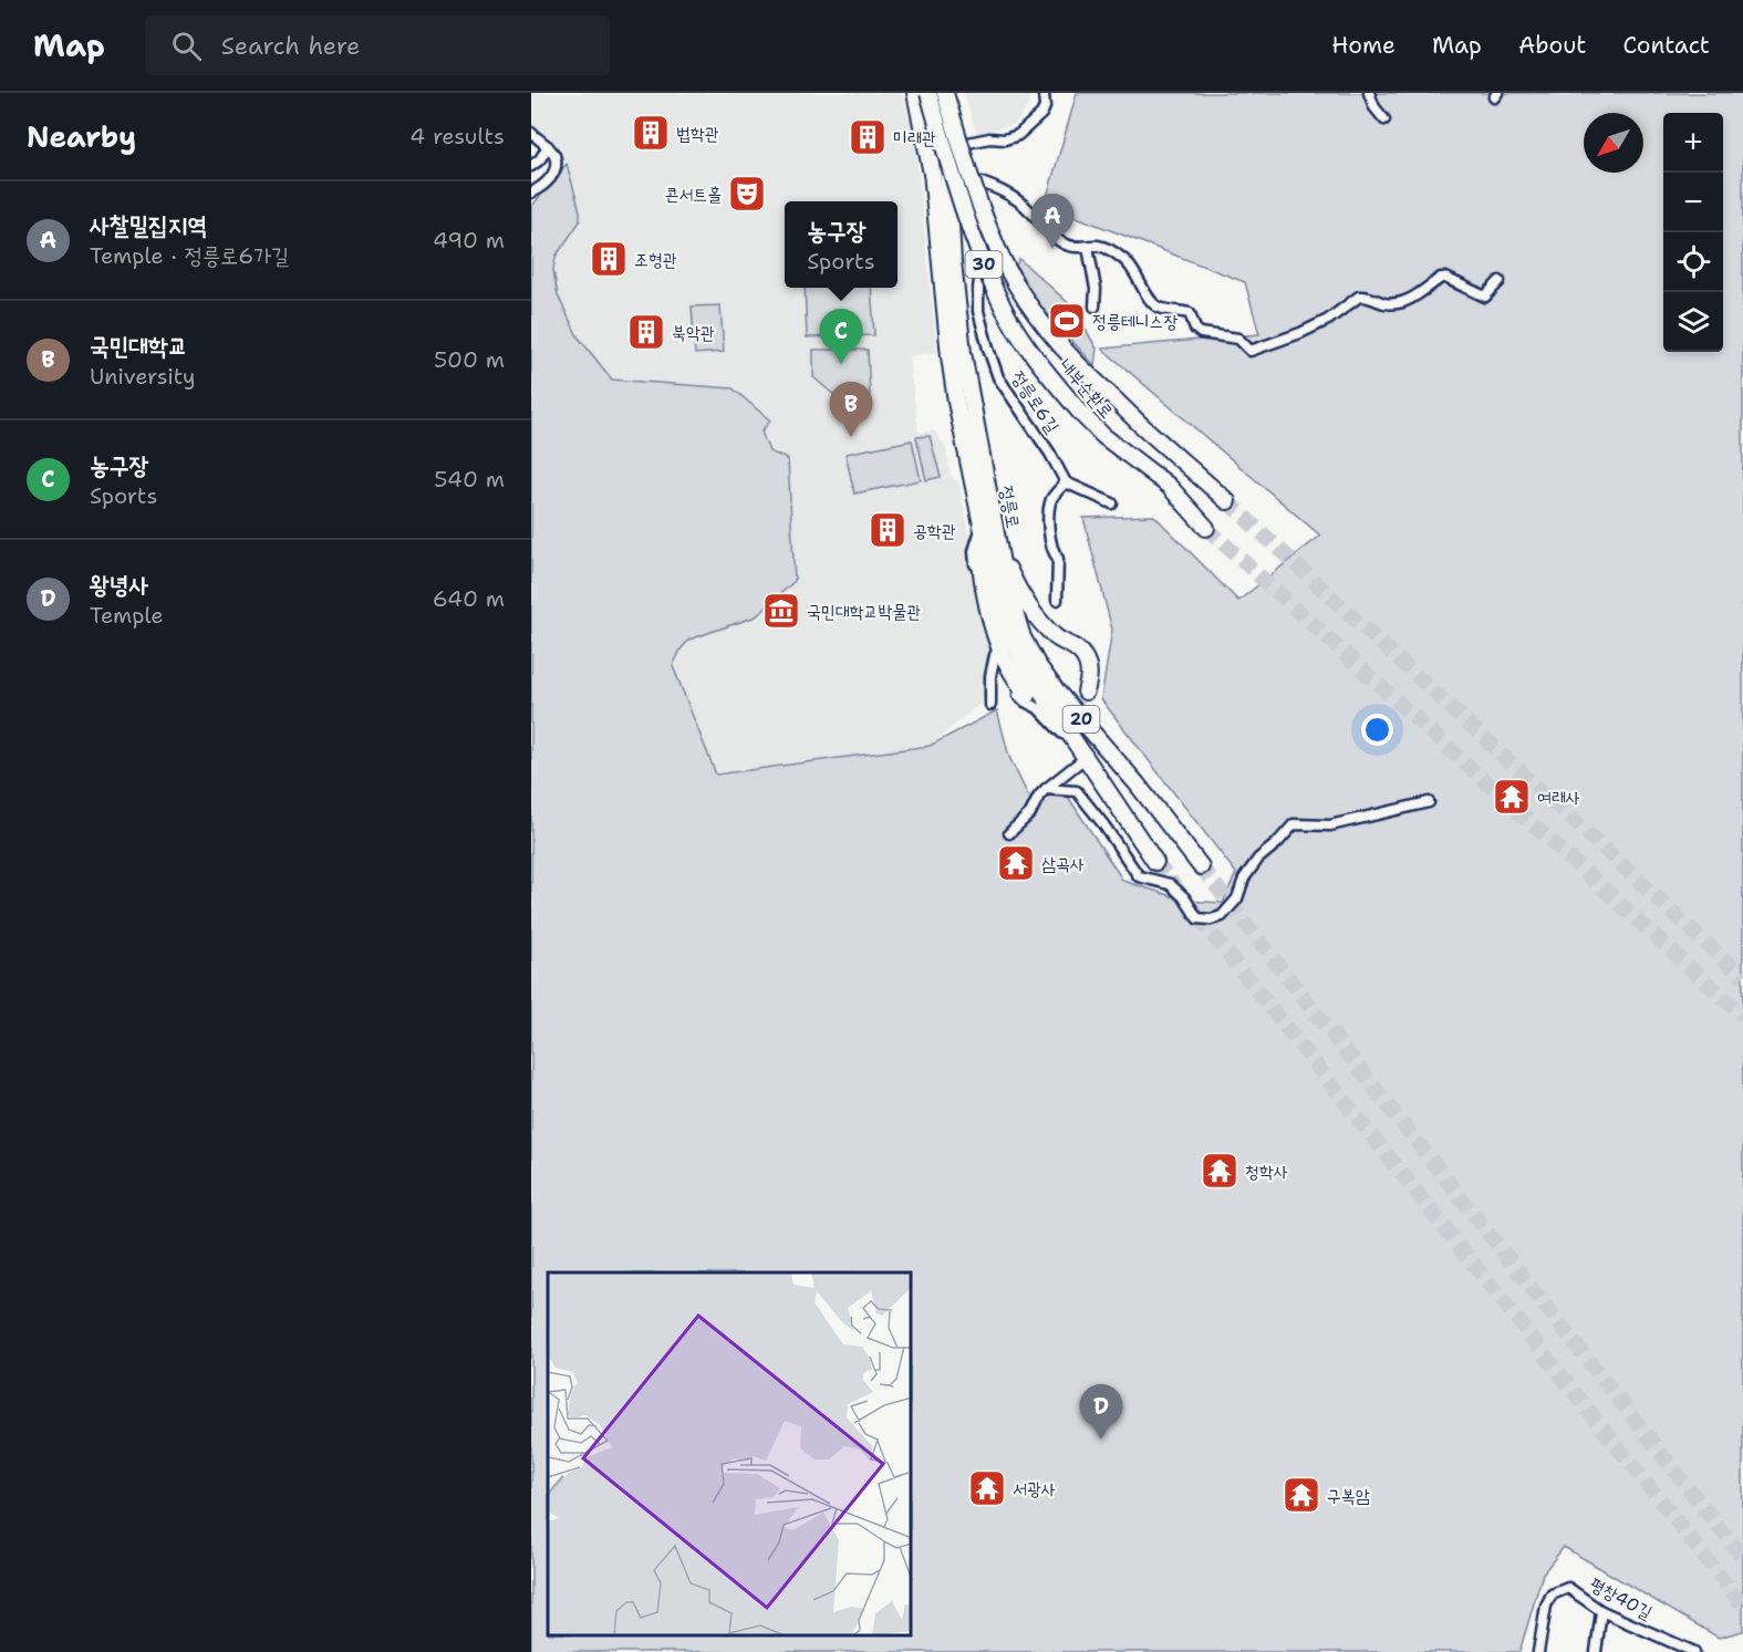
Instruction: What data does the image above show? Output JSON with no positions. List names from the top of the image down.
{
  "streets": {
    "main road": [
      "30",
      "내부순환로",
      "정릉로",
      "20"
    ],
    "street": ["정릉로6길", "평창40길"]
  },
  "crossings": [
    ["정릉로6길", "정릉로"]
  ],
  "places": {
    "building": [
      "법학관",
      "미래관",
      "조형관",
      "북악관",
      "공학관"
    ],
    "theatre": ["콘서트홀"],
    "sports": ["정릉테니스장"],
    "museum": ["국민대학교박물관"],
    "temple": [
      "여래사",
      "삼곡사",
      "청학사",
      "서광사",
      "구복암"
    ]
  },
  "north": "bottom left",
  "page": {
    "header": "Map",
    "search": "Search here",
    "nav": [
      "Home",
      "Map",
      "About",
      "Contact"
    ],
    "heading": ["Nearby", "4 results"],
    "map_buttons": ["+", "−"],
    "list": [
      {
        "mark": "A",
        "name": "사찰밀집지역",
        "note": "Temple · 정릉로6가길",
        "value": "490 m"
      },
      {
        "mark": "B",
        "name": "국민대학교",
        "note": "University",
        "value": "500 m"
      },
      {
        "mark": "C",
        "name": "농구장",
        "note": "Sports",
        "value": "540 m"
      },
      {
        "mark": "D",
        "name": "왕녕사",
        "note": "Temple",
        "value": "640 m"
      }
    ],
    "pins": [
      "A",
      "C",
      "B",
      "D"
    ],
    "popup": ["농구장", "Sports"]
  }
}
